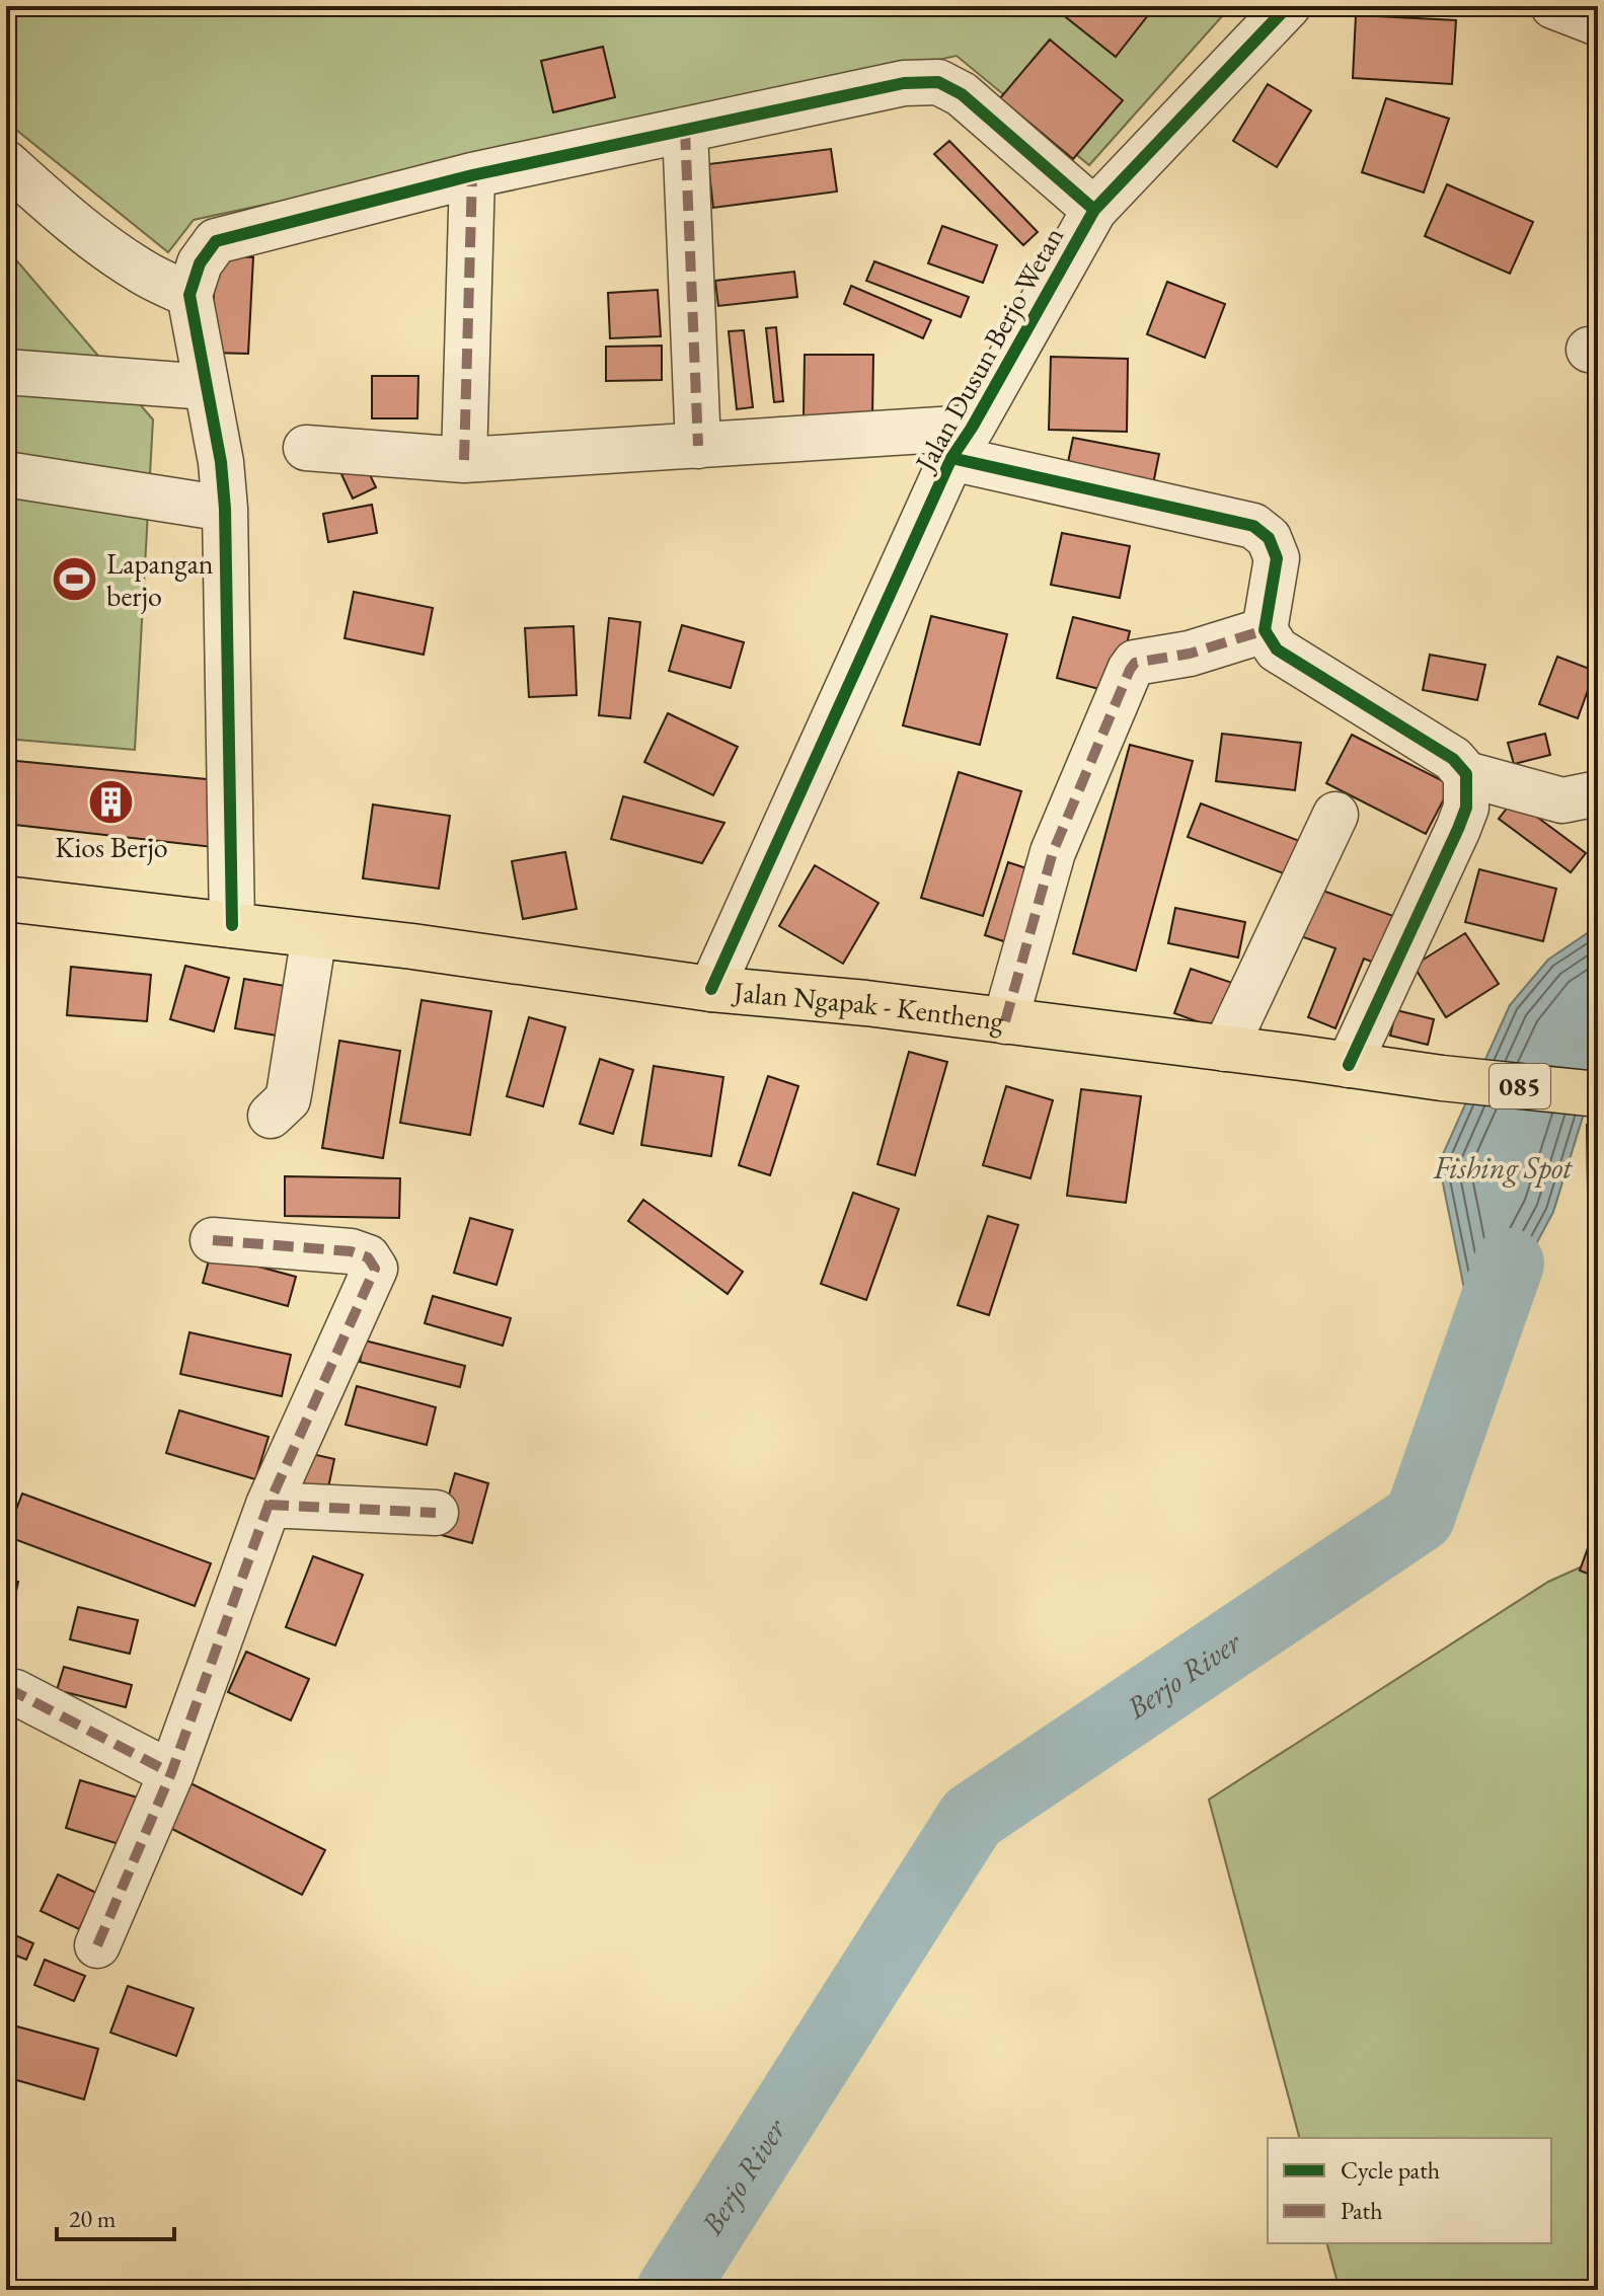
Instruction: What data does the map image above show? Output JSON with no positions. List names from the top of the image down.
{
  "streets": {
    "main road": ["Jalan Ngapak - Kentheng", "085"],
    "street": ["Jalan Dusun Berjo Wetan"]
  },
  "crossings": [
    ["Jalan Dusun Berjo Wetan", "Jalan Ngapak - Kentheng"]
  ],
  "water": ["Fishing Spot", "Berjo River"],
  "places": {
    "sports": ["Lapangan berjo"],
    "building": ["Kios Berjo"]
  },
  "legend": ["Cycle path", "Path"],
  "scale_bar": "20 m"
}
